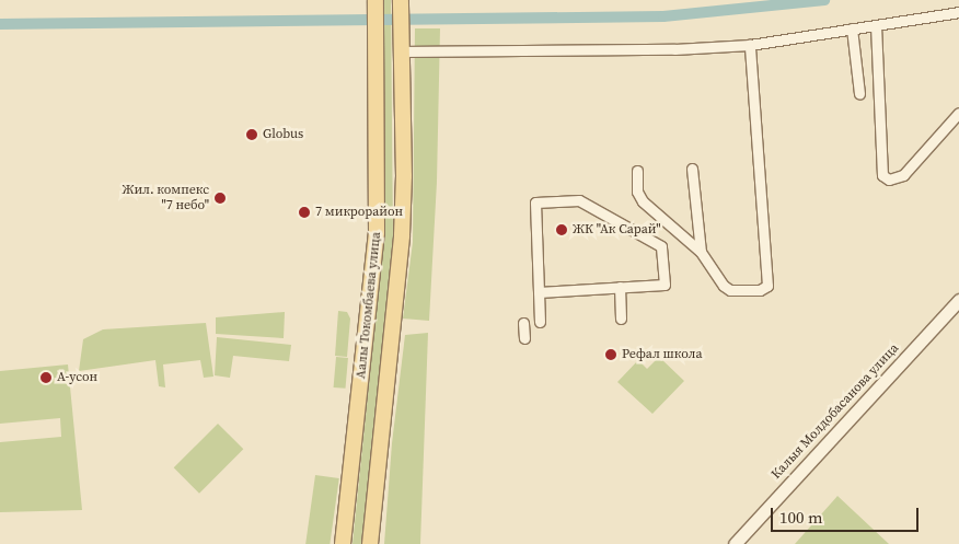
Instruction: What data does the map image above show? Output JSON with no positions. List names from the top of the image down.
{
  "streets": {
    "main road": ["Аалы Токомбаева улица"],
    "street": ["Калыя Молдобасанова улица"]
  },
  "places": [
    "Globus",
    "Жил. компекс \"7 небо\"",
    "7 микрорайон",
    "ЖК \"Ак Сарай\"",
    "Рефал школа",
    "А-усон"
  ],
  "scale_bar": "100 m"
}
